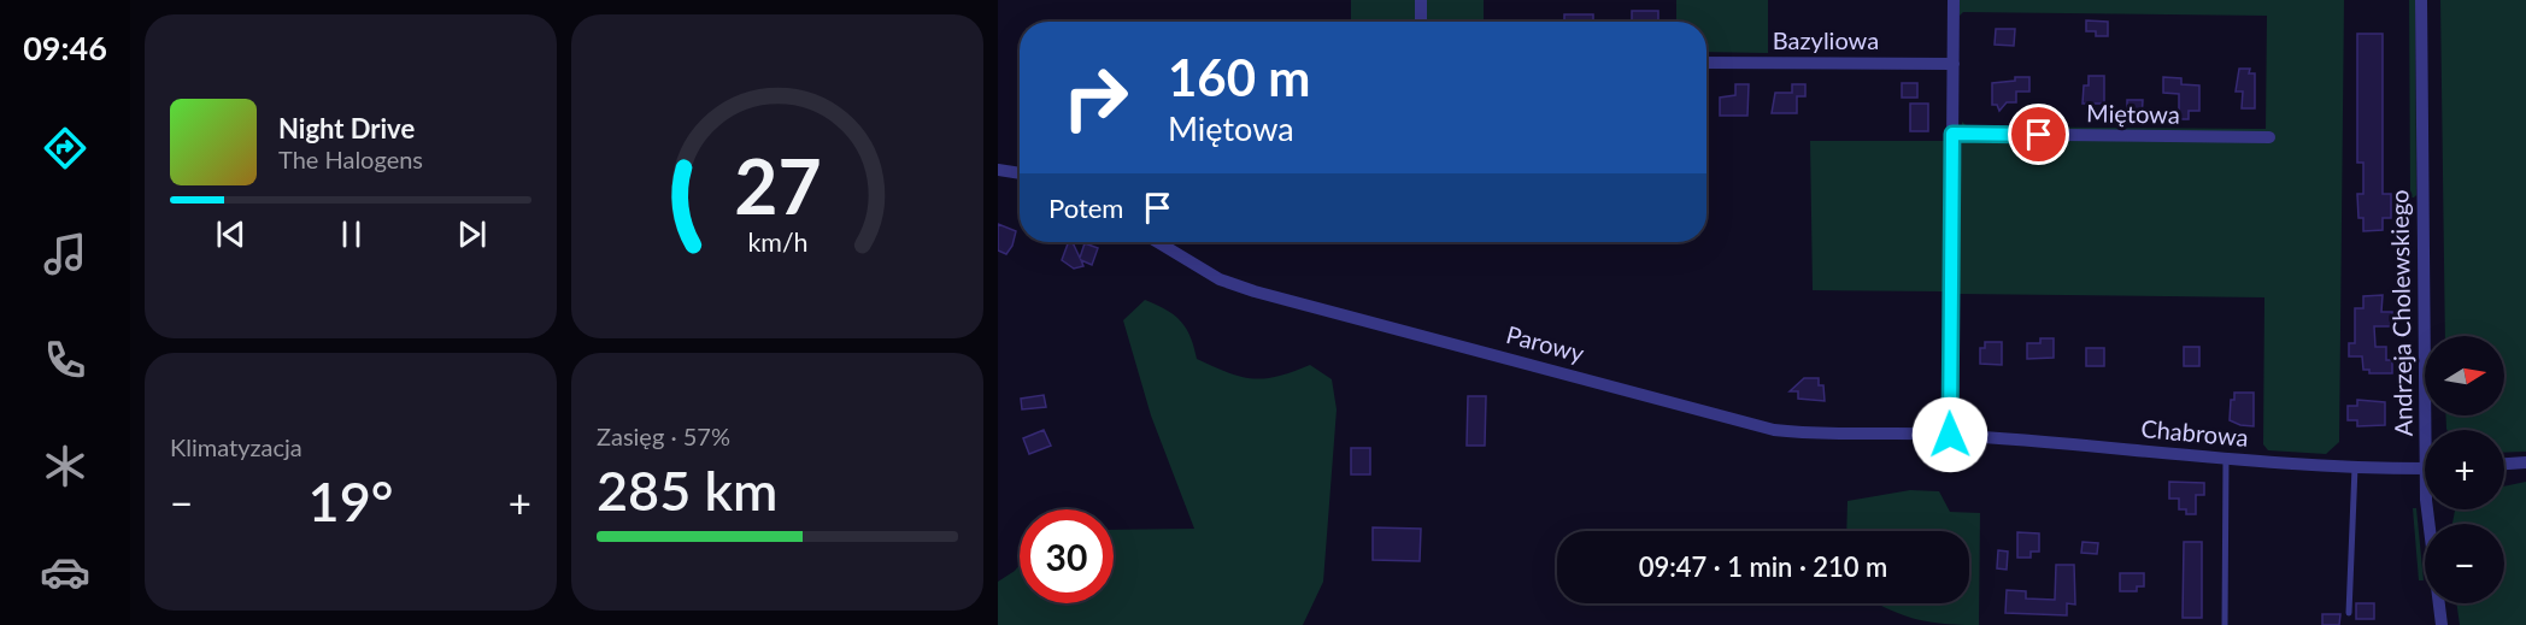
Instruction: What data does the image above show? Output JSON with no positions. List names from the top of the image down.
{
  "streets": {
    "street": [
      "Bazyliowa",
      "Miętowa",
      "Andrzeja Cholewskiego",
      "Parowy",
      "Chabrowa"
    ]
  },
  "crossings": [
    ["Parowy", "Chabrowa"]
  ],
  "north": "right",
  "page": {
    "tabs": "09:46",
    "turn": ["160 m", "Miętowa"],
    "song": ["Night Drive", "The Halogens"],
    "then": "Potem",
    "map_buttons": ["+", "−"],
    "tile": [
      "Klimatyzacja",
      ["Zasięg · 57%", "285 km"]
    ],
    "heat": ["−", "19°", "+"],
    "limit": "30",
    "trip": "09:47 · 1 min · 210 m",
    "gauge": ["27", "km/h"]
  }
}
